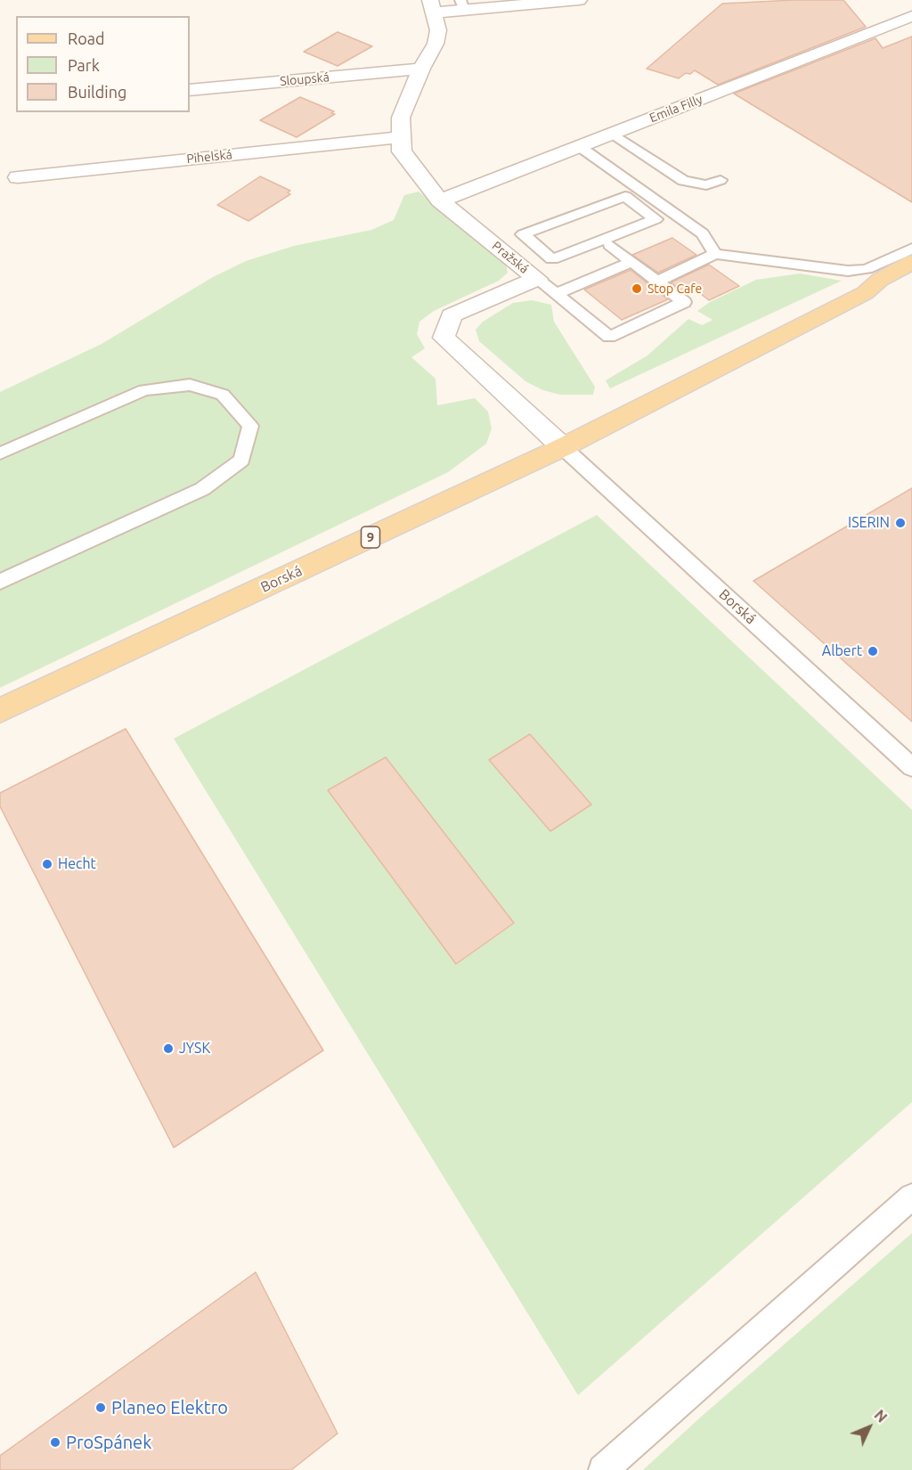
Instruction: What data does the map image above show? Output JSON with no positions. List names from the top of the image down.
{
  "streets": {
    "main road": ["9", "Borská"],
    "street": [
      "Sloupská",
      "Emila Filly",
      "Pihelská",
      "Pražská"
    ]
  },
  "crossings": [
    ["Sloupská", "Pražská"],
    ["Emila Filly", "Pražská"],
    ["Pihelská", "Pražská"],
    ["Pražská", "Borská"]
  ],
  "places": [
    "Stop Cafe",
    "ISERIN",
    "Albert",
    "Hecht",
    "JYSK",
    "Planeo Elektro",
    "ProSpánek"
  ],
  "legend": ["Road", "Park", "Building"],
  "north": "top right"
}
